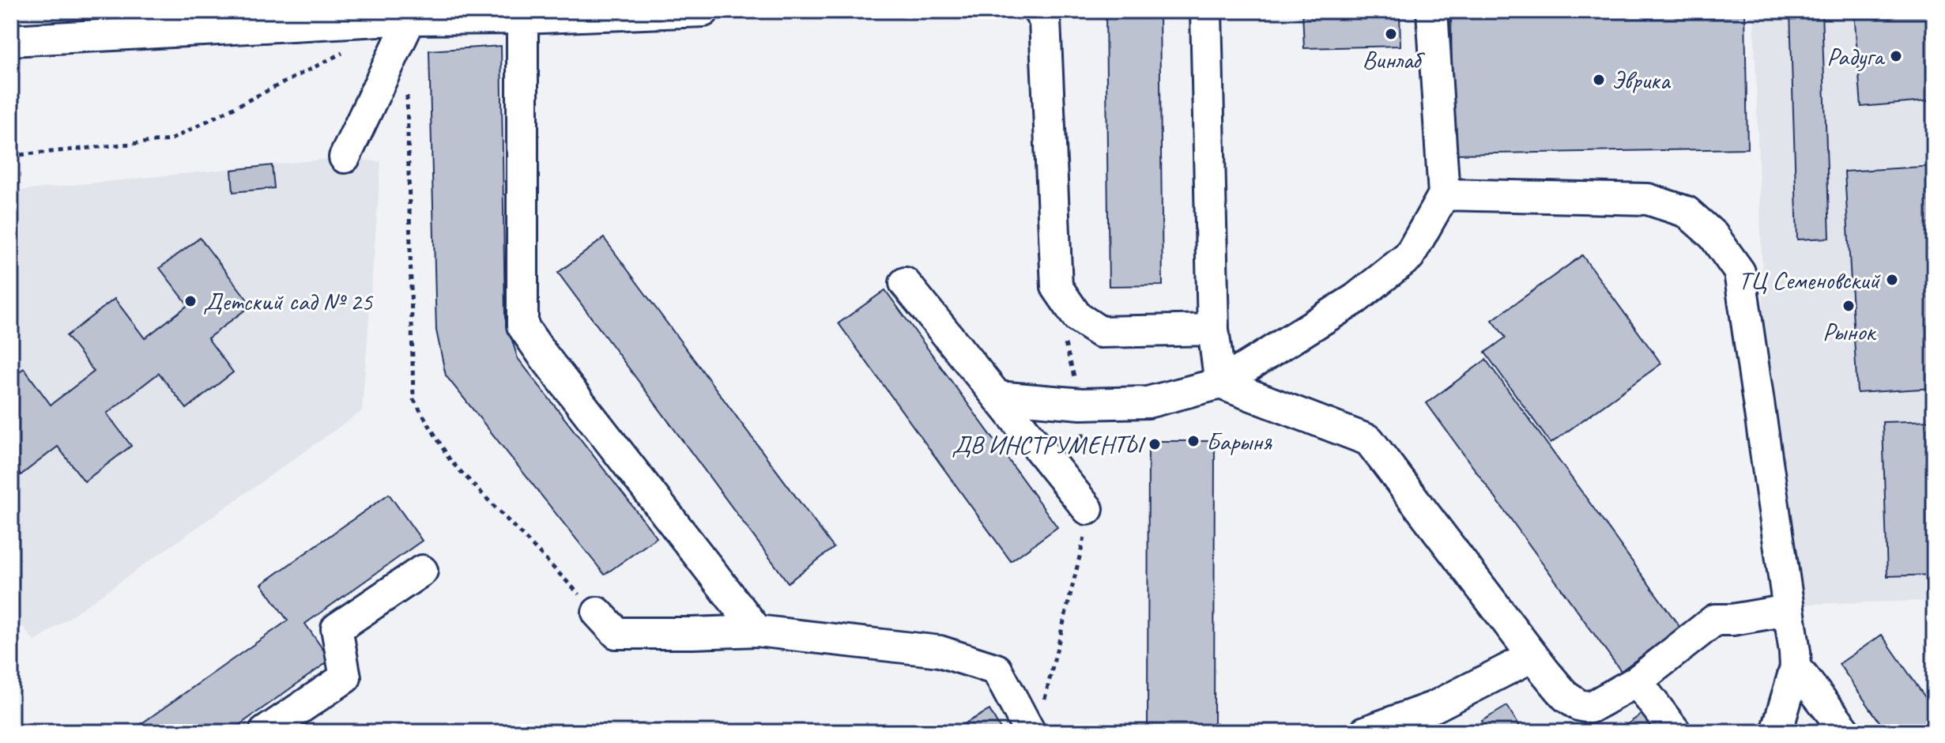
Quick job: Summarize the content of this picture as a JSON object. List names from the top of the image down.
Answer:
{
  "places": [
    "Винлаб",
    "Радуга",
    "Эврика",
    "ТЦ Семеновский",
    "Детский сад № 25",
    "Рынок",
    "Барыня",
    "ДВ ИНСТРУМЕНТЫ"
  ]
}
